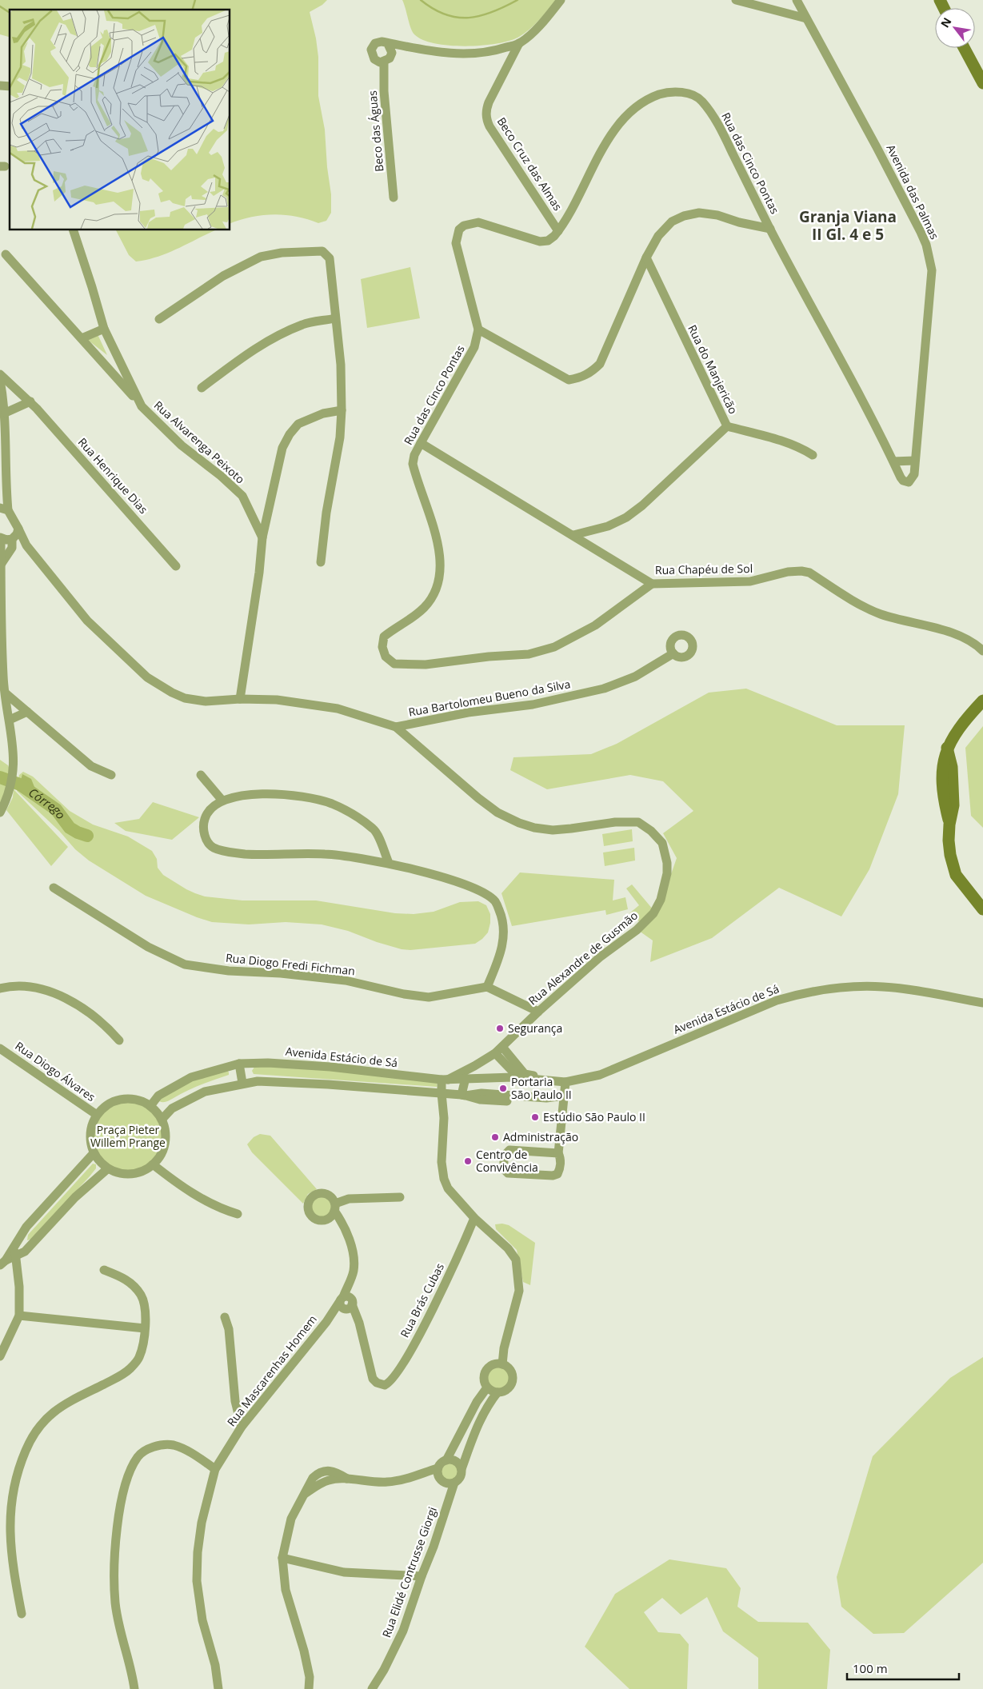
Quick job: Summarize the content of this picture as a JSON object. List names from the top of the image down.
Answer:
{
  "streets": {
    "street": [
      "Beco das Águas",
      "Rua das Cinco Pontas",
      "Beco Cruz das Almas",
      "Avenida das Palmas",
      "Rua do Manjericão",
      "Rua Alvarenga Peixoto",
      "Rua Henrique Dias",
      "Rua Chapéu de Sol",
      "Rua Bartolomeu Bueno da Silva",
      "Rua Alexandre de Gusmão",
      "Rua Diogo Fredi Fichman",
      "Avenida Estácio de Sá",
      "Rua Diogo Álvares",
      "Rua Brás Cubas",
      "Rua Mascarenhas Homem",
      "Rua Elidé Contrusse Giorgi"
    ]
  },
  "crossings": [
    ["Rua das Cinco Pontas", "Beco Cruz das Almas"],
    ["Rua das Cinco Pontas", "Avenida das Palmas"],
    ["Rua das Cinco Pontas", "Rua Chapéu de Sol"],
    ["Rua do Manjericão", "Rua Chapéu de Sol"],
    ["Rua Bartolomeu Bueno da Silva", "Rua Alexandre de Gusmão"],
    ["Rua Alexandre de Gusmão", "Avenida Estácio de Sá"],
    ["Avenida Estácio de Sá", "Rua Diogo Álvares"],
    ["Rua Brás Cubas", "Rua Mascarenhas Homem"]
  ],
  "districts": ["Granja Viana II Gl. 4 e 5"],
  "water": ["Córrego"],
  "parks": ["Praça Pieter Willem Prange"],
  "places": [
    "Segurança",
    "Portaria São Paulo II",
    "Estúdio São Paulo II",
    "Administração",
    "Centro de Convivência"
  ],
  "scale_bar": "100 m",
  "north": "top left"
}
